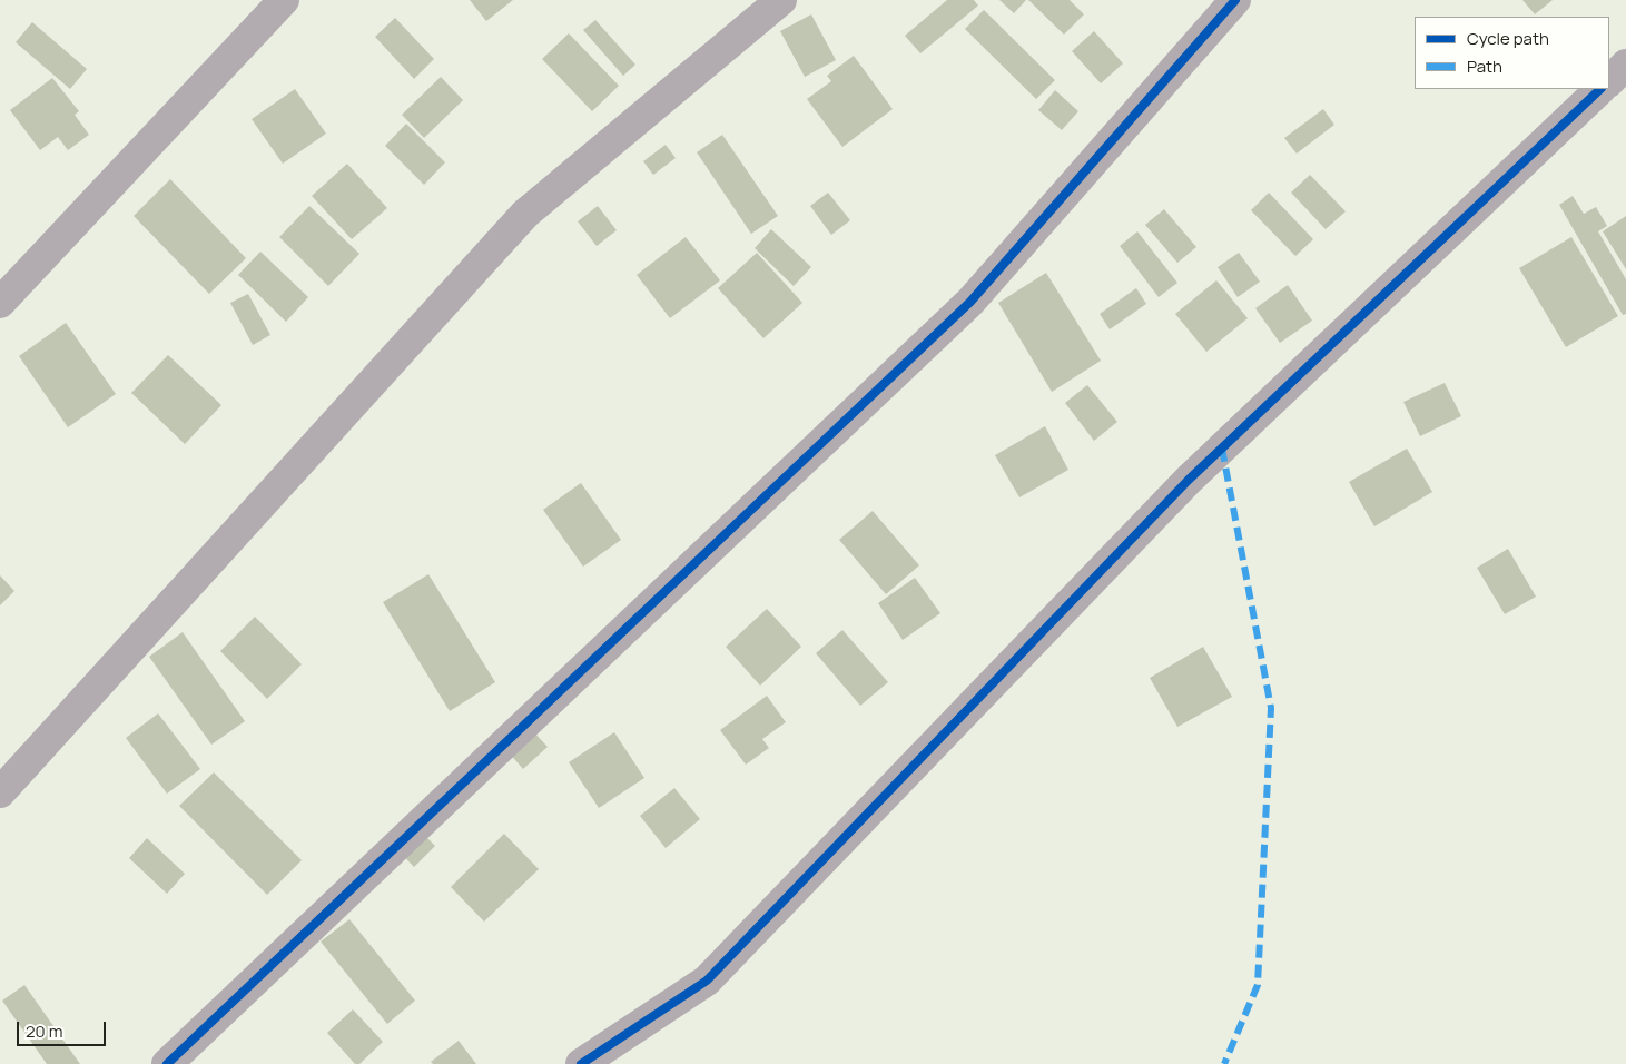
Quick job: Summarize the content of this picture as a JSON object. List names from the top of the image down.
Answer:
{
  "legend": ["Cycle path", "Path"],
  "scale_bar": "20 m"
}
